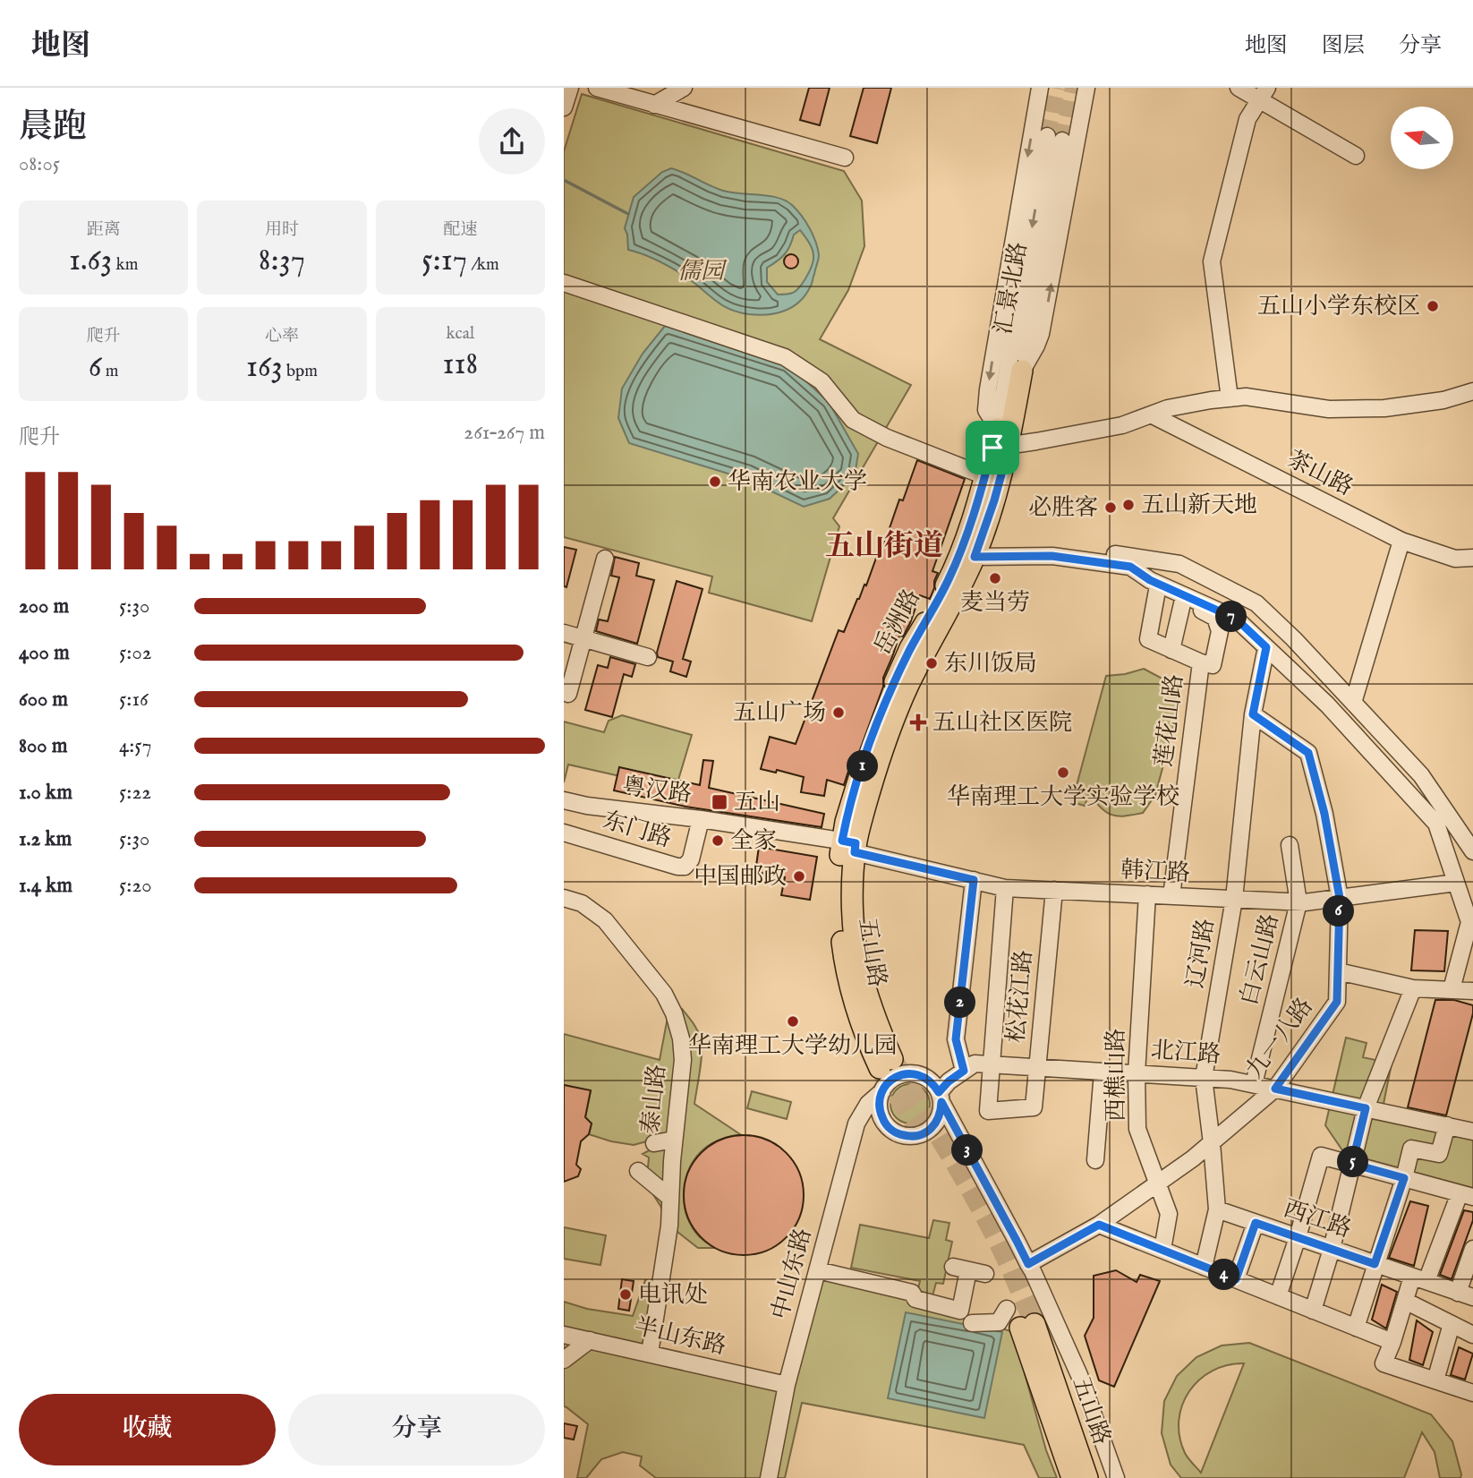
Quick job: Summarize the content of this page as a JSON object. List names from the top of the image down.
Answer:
{
  "streets": {
    "main road": ["汇景北路", "岳洲路", "五山路"],
    "street": [
      "茶山路",
      "莲花山路",
      "粤汉路",
      "东门路",
      "韩江路",
      "辽河路",
      "白云山路",
      "松花江路",
      "九一八路",
      "北江路",
      "西樵山路",
      "泰山路",
      "西江路",
      "中山东路",
      "半山东路"
    ]
  },
  "crossings": [
    ["汇景北路", "岳洲路"],
    ["岳洲路", "粤汉路"],
    ["岳洲路", "韩江路"],
    ["岳洲路", "五山路"],
    ["莲花山路", "韩江路"],
    ["粤汉路", "东门路"],
    ["粤汉路", "韩江路"],
    ["粤汉路", "五山路"],
    ["韩江路", "五山路"],
    ["韩江路", "辽河路"],
    ["韩江路", "白云山路"],
    ["韩江路", "松花江路"],
    ["韩江路", "九一八路"],
    ["韩江路", "西樵山路"],
    ["辽河路", "九一八路"],
    ["辽河路", "北江路"],
    ["辽河路", "西江路"],
    ["白云山路", "北江路"],
    ["松花江路", "北江路"],
    ["九一八路", "北江路"],
    ["九一八路", "西樵山路"],
    ["北江路", "西樵山路"],
    ["北江路", "中山东路"],
    ["泰山路", "半山东路"],
    ["中山东路", "半山东路"]
  ],
  "districts": ["五山街道"],
  "parks": ["儒园"],
  "places": {
    "other": [
      "五山小学东校区",
      "华南农业大学",
      "五山新天地",
      "必胜客",
      "麦当劳",
      "东川饭局",
      "五山广场",
      "华南理工大学实验学校",
      "全家",
      "中国邮政",
      "华南理工大学幼儿园",
      "电讯处"
    ],
    "health": ["五山社区医院"],
    "transit": ["五山"]
  },
  "north": "left",
  "page": {
    "header": "地图",
    "nav": ["地图", "图层", "分享"],
    "heading": ["晨跑", "08:05"],
    "stats": [
      ["距离", "1.63 km"],
      ["用时", "8:37"],
      ["配速", "5:17 /km"],
      ["爬升", "6 m"],
      ["心率", "163 bpm"],
      ["kcal", "118"]
    ],
    "chart": ["爬升", "261–267 m"],
    "list": [
      {
        "name": "200 m",
        "note": "5:30"
      },
      {
        "name": "400 m",
        "note": "5:02"
      },
      {
        "name": "600 m",
        "note": "5:16"
      },
      {
        "name": "800 m",
        "note": "4:57"
      },
      {
        "name": "1.0 km",
        "note": "5:22"
      },
      {
        "name": "1.2 km",
        "note": "5:30"
      },
      {
        "name": "1.4 km",
        "note": "5:20"
      }
    ],
    "pins": [
      "7",
      "1",
      "6",
      "2",
      "3",
      "5",
      "4"
    ],
    "buttons": ["收藏", "分享"]
  }
}
